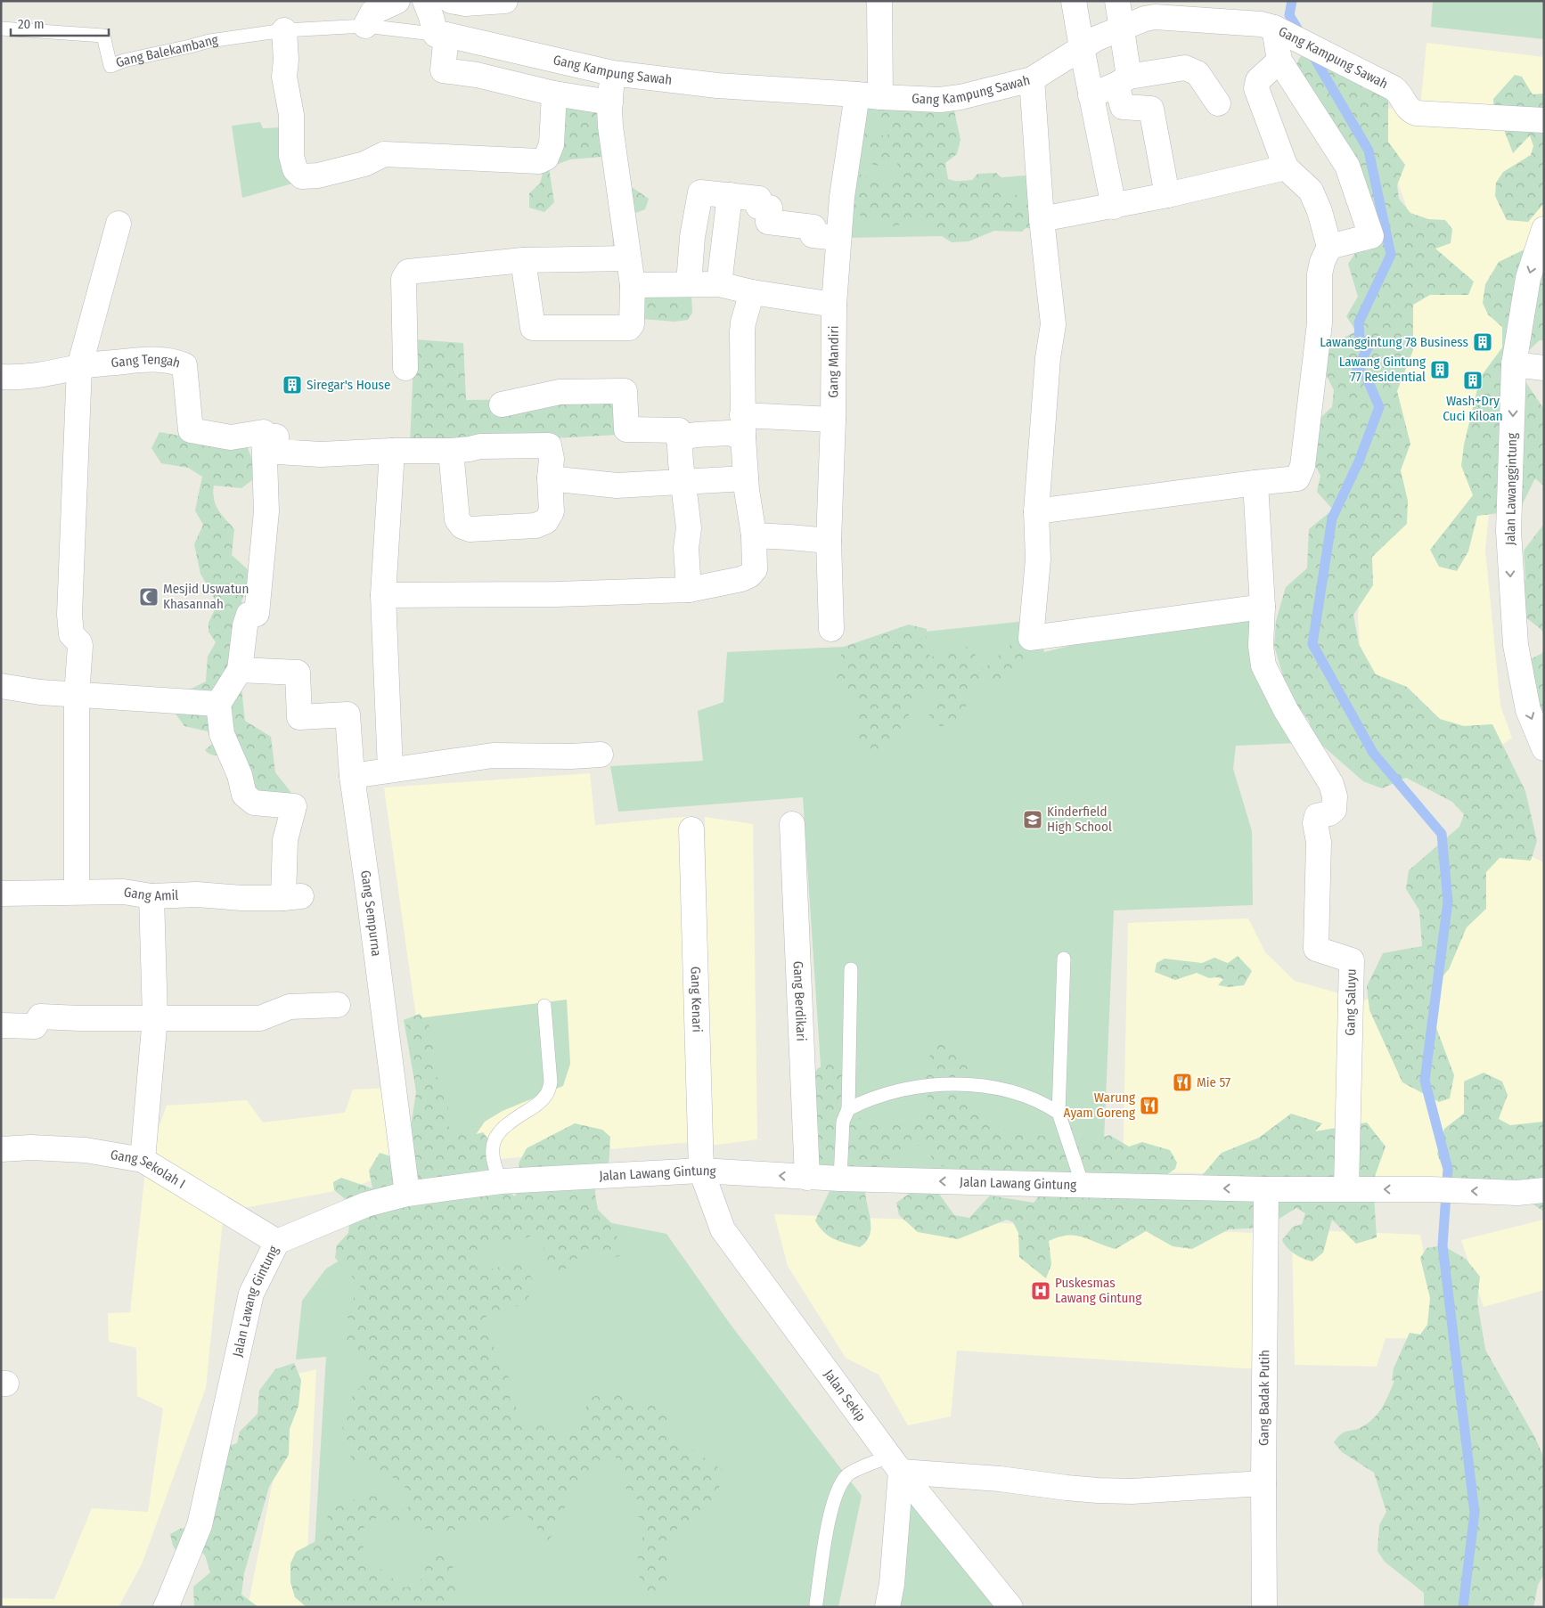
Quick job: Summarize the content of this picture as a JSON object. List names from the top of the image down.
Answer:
{
  "streets": {
    "street": [
      "Gang Kampung Sawah",
      "Gang Mandiri",
      "Gang Tengah",
      "Jalan Lawanggintung",
      "Gang Amil",
      "Gang Sempurna",
      "Gang Kenari",
      "Gang Berdikari",
      "Gang Saluyu",
      "Gang Sekolah I",
      "Jalan Lawang Gintung",
      "Jalan Sekip",
      "Gang Badak Putih"
    ],
    "lane": ["Gang Balekambang"]
  },
  "crossings": [
    ["Gang Balekambang", "Gang Kampung Sawah"],
    ["Gang Kampung Sawah", "Gang Mandiri"],
    ["Gang Sempurna", "Jalan Lawang Gintung"],
    ["Gang Kenari", "Jalan Lawang Gintung"],
    ["Gang Kenari", "Jalan Sekip"],
    ["Gang Berdikari", "Jalan Lawang Gintung"],
    ["Gang Saluyu", "Jalan Lawang Gintung"],
    ["Gang Sekolah I", "Jalan Lawang Gintung"],
    ["Jalan Lawang Gintung", "Jalan Sekip"],
    ["Jalan Lawang Gintung", "Gang Badak Putih"]
  ],
  "one_way": ["Jalan Lawanggintung", "Jalan Lawang Gintung"],
  "places": {
    "building": [
      "Lawanggintung 78 Business",
      "Lawang Gintung 77 Residential",
      "Wash+Dry Cuci Kiloan",
      "Siregar's House"
    ],
    "mosque": ["Mesjid Uswatun Khasannah"],
    "school or university": ["Kinderfield High School"],
    "restaurant": ["Mie 57", "Warung Ayam Goreng"],
    "hospital": ["Puskesmas Lawang Gintung"]
  },
  "scale_bar": "20 m"
}
